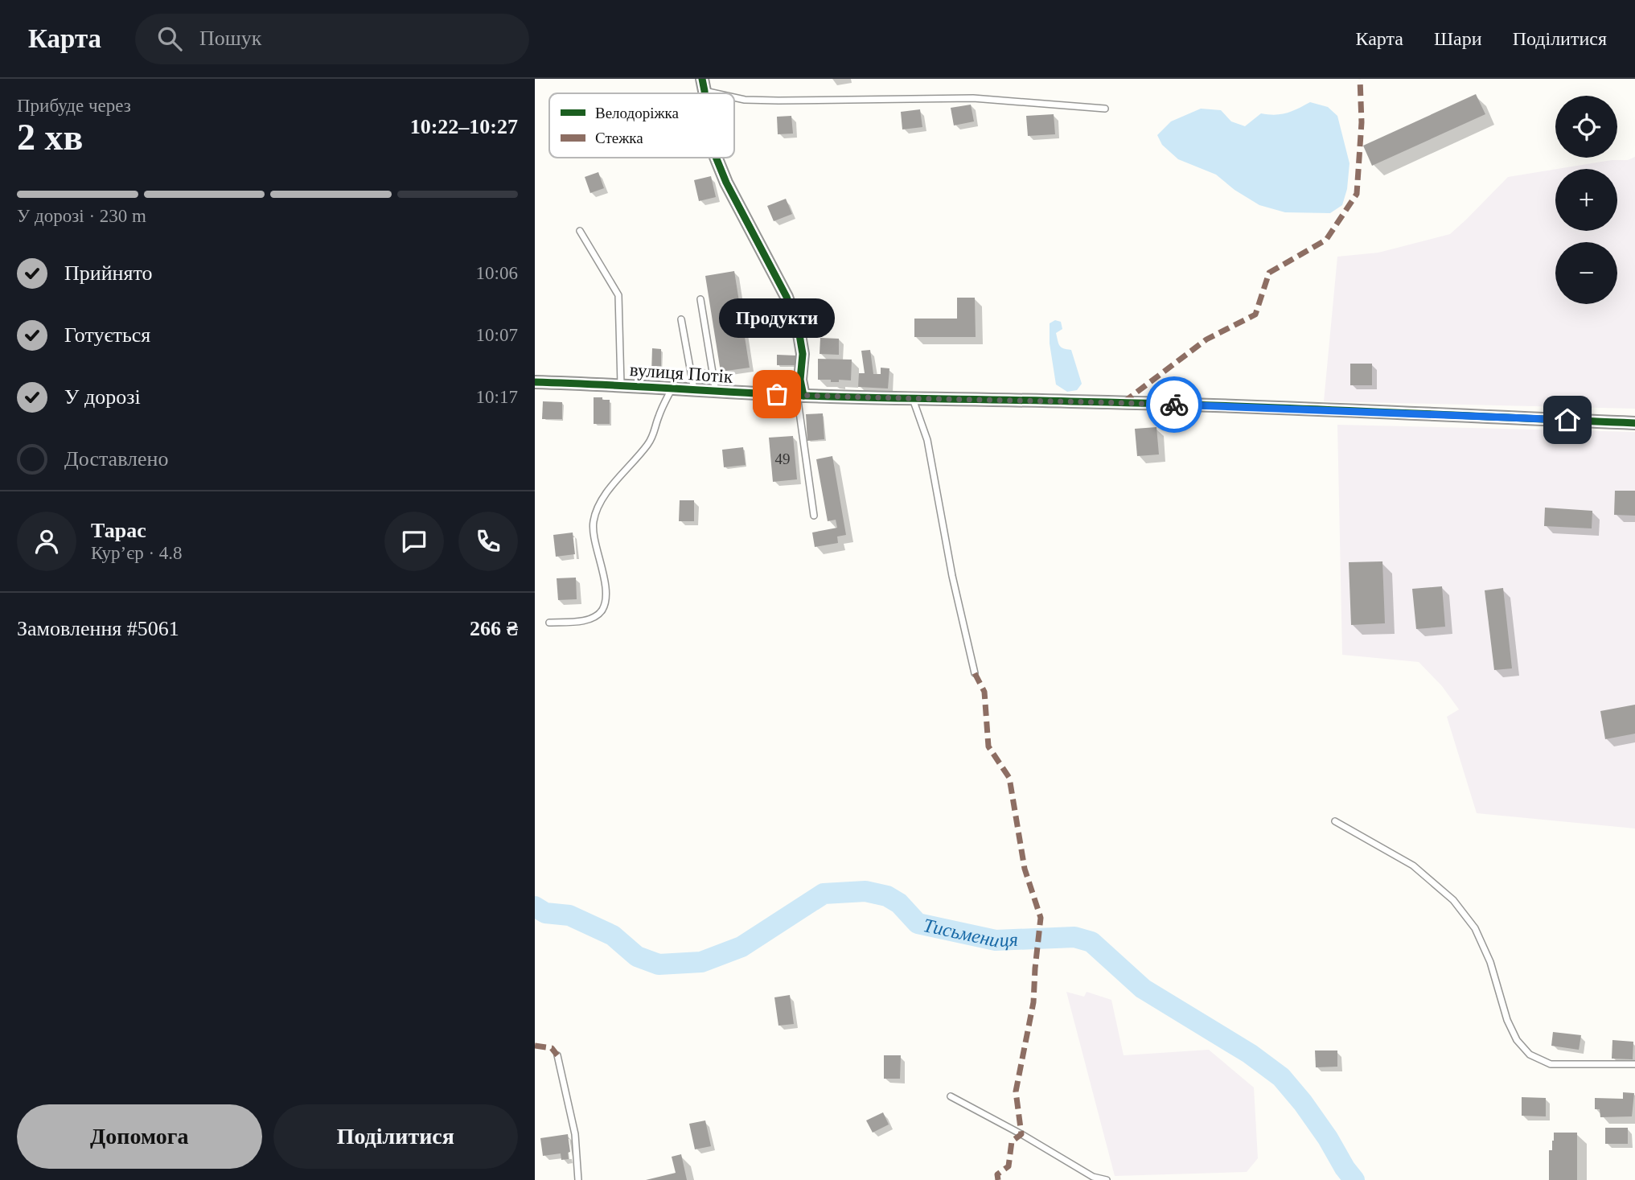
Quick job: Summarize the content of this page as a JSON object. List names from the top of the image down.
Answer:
{
  "streets": {
    "street": ["вулиця Потік"]
  },
  "water": ["Тисьмениця"],
  "places": ["Продукти"],
  "house_numbers": ["49"],
  "legend": ["Велодоріжка", "Стежка"],
  "page": {
    "header": "Карта",
    "search": "Пошук",
    "nav": ["Карта", "Шари", "Поділитися"],
    "heading": ["2 хв", "Прибуде через", "10:22–10:27"],
    "panel": [
      "Тарас",
      "Кур’єр · 4.8",
      "Замовлення #5061",
      "266 ₴"
    ],
    "map_buttons": ["+", "−"],
    "bar": "У дорозі · 230 m",
    "list": [
      ["Прийнято", "10:06"],
      ["Готується", "10:07"],
      ["У дорозі", "10:17"],
      "Доставлено"
    ],
    "bubble": "Продукти",
    "buttons": ["Допомога", "Поділитися"]
  }
}
